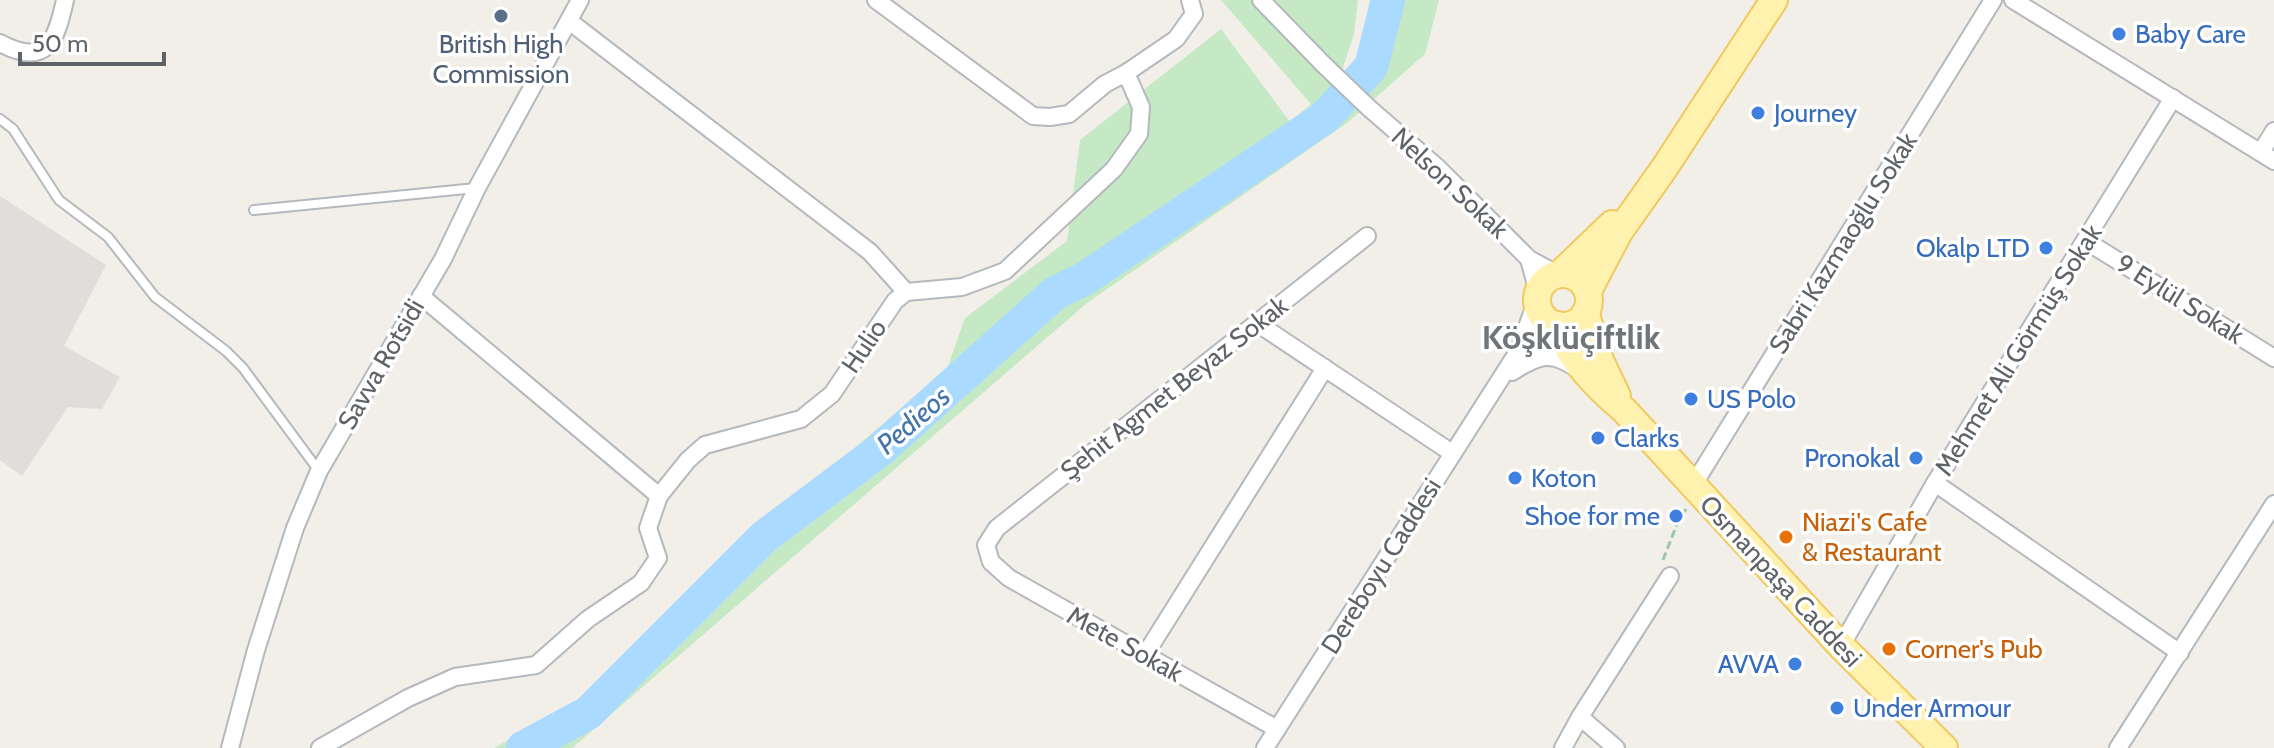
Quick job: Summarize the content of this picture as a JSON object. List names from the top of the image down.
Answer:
{
  "streets": {
    "main road": ["Osmanpaşa Caddesi"],
    "street": [
      "Nelson Sokak",
      "Sabri Kazmaoğlu Sokak",
      "9 Eylül Sokak",
      "Hulio",
      "Mehmet Ali Görmüş Sokak",
      "Savva Rotsidi",
      "Şehit Agmet Beyaz Sokak",
      "Dereboyu Caddesi",
      "Mete Sokak"
    ]
  },
  "crossings": [
    ["Nelson Sokak", "Dereboyu Caddesi"],
    ["Nelson Sokak", "Osmanpaşa Caddesi"],
    ["Sabri Kazmaoğlu Sokak", "Osmanpaşa Caddesi"],
    ["9 Eylül Sokak", "Mehmet Ali Görmüş Sokak"],
    ["Mehmet Ali Görmüş Sokak", "Osmanpaşa Caddesi"],
    ["Şehit Agmet Beyaz Sokak", "Mete Sokak"],
    ["Dereboyu Caddesi", "Osmanpaşa Caddesi"],
    ["Dereboyu Caddesi", "Mete Sokak"]
  ],
  "districts": ["Köşklüçiftlik"],
  "water": ["Pedieos"],
  "places": [
    "British High Commission",
    "Baby Care",
    "Journey",
    "Okalp LTD",
    "US Polo",
    "Clarks",
    "Pronokal",
    "Koton",
    "Shoe for me",
    "Niazi's Cafe & Restaurant",
    "Corner's Pub",
    "AVVA",
    "Under Armour"
  ],
  "scale_bar": "50 m"
}
